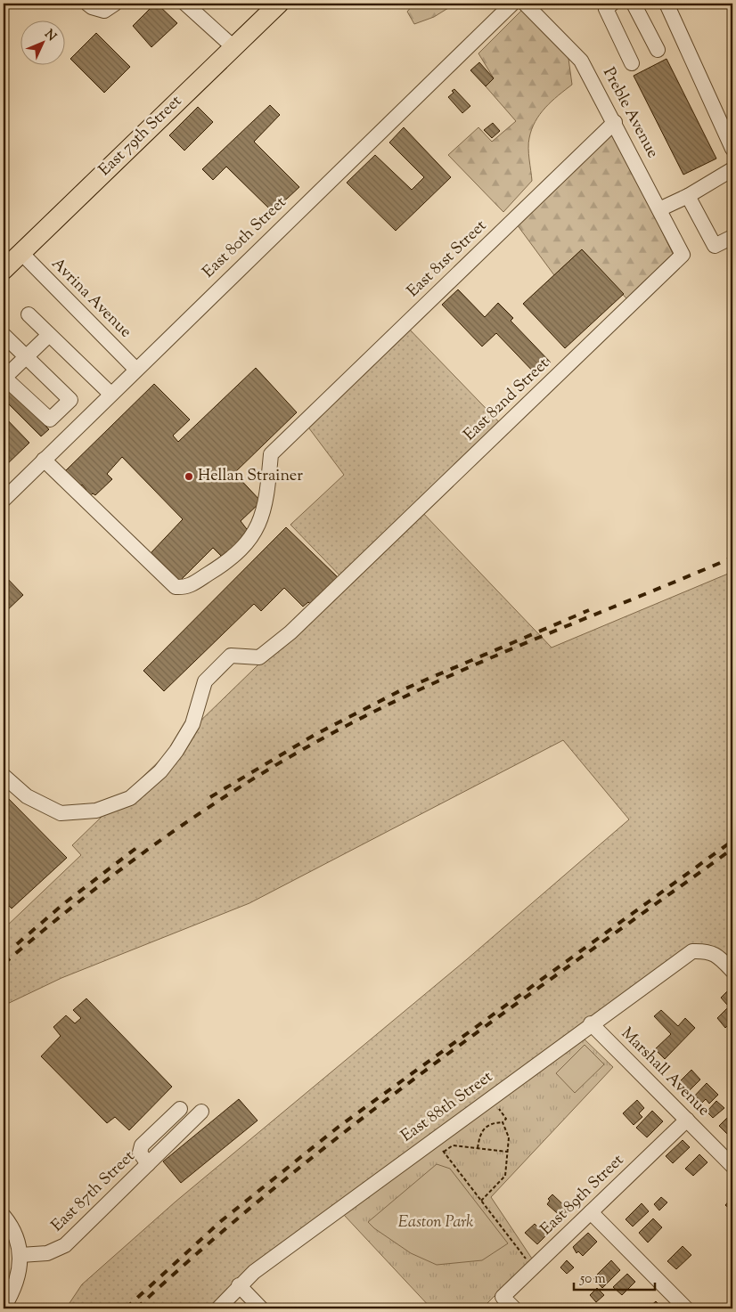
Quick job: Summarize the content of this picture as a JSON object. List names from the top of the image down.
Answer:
{
  "streets": {
    "main road": ["East 79th Street"],
    "street": [
      "Preble Avenue",
      "East 80th Street",
      "East 81st Street",
      "Avrina Avenue",
      "East 82nd Street",
      "Marshall Avenue",
      "East 88th Street",
      "East 87th Street",
      "East 89th Street"
    ]
  },
  "crossings": [
    ["Preble Avenue", "East 81st Street"],
    ["Preble Avenue", "East 82nd Street"],
    ["East 79th Street", "Avrina Avenue"],
    ["East 80th Street", "East 81st Street"],
    ["East 80th Street", "Avrina Avenue"],
    ["Marshall Avenue", "East 88th Street"],
    ["Marshall Avenue", "East 89th Street"]
  ],
  "parks": ["Easton Park"],
  "places": ["Hellan Strainer"],
  "scale_bar": "50 m",
  "north": "top right"
}
